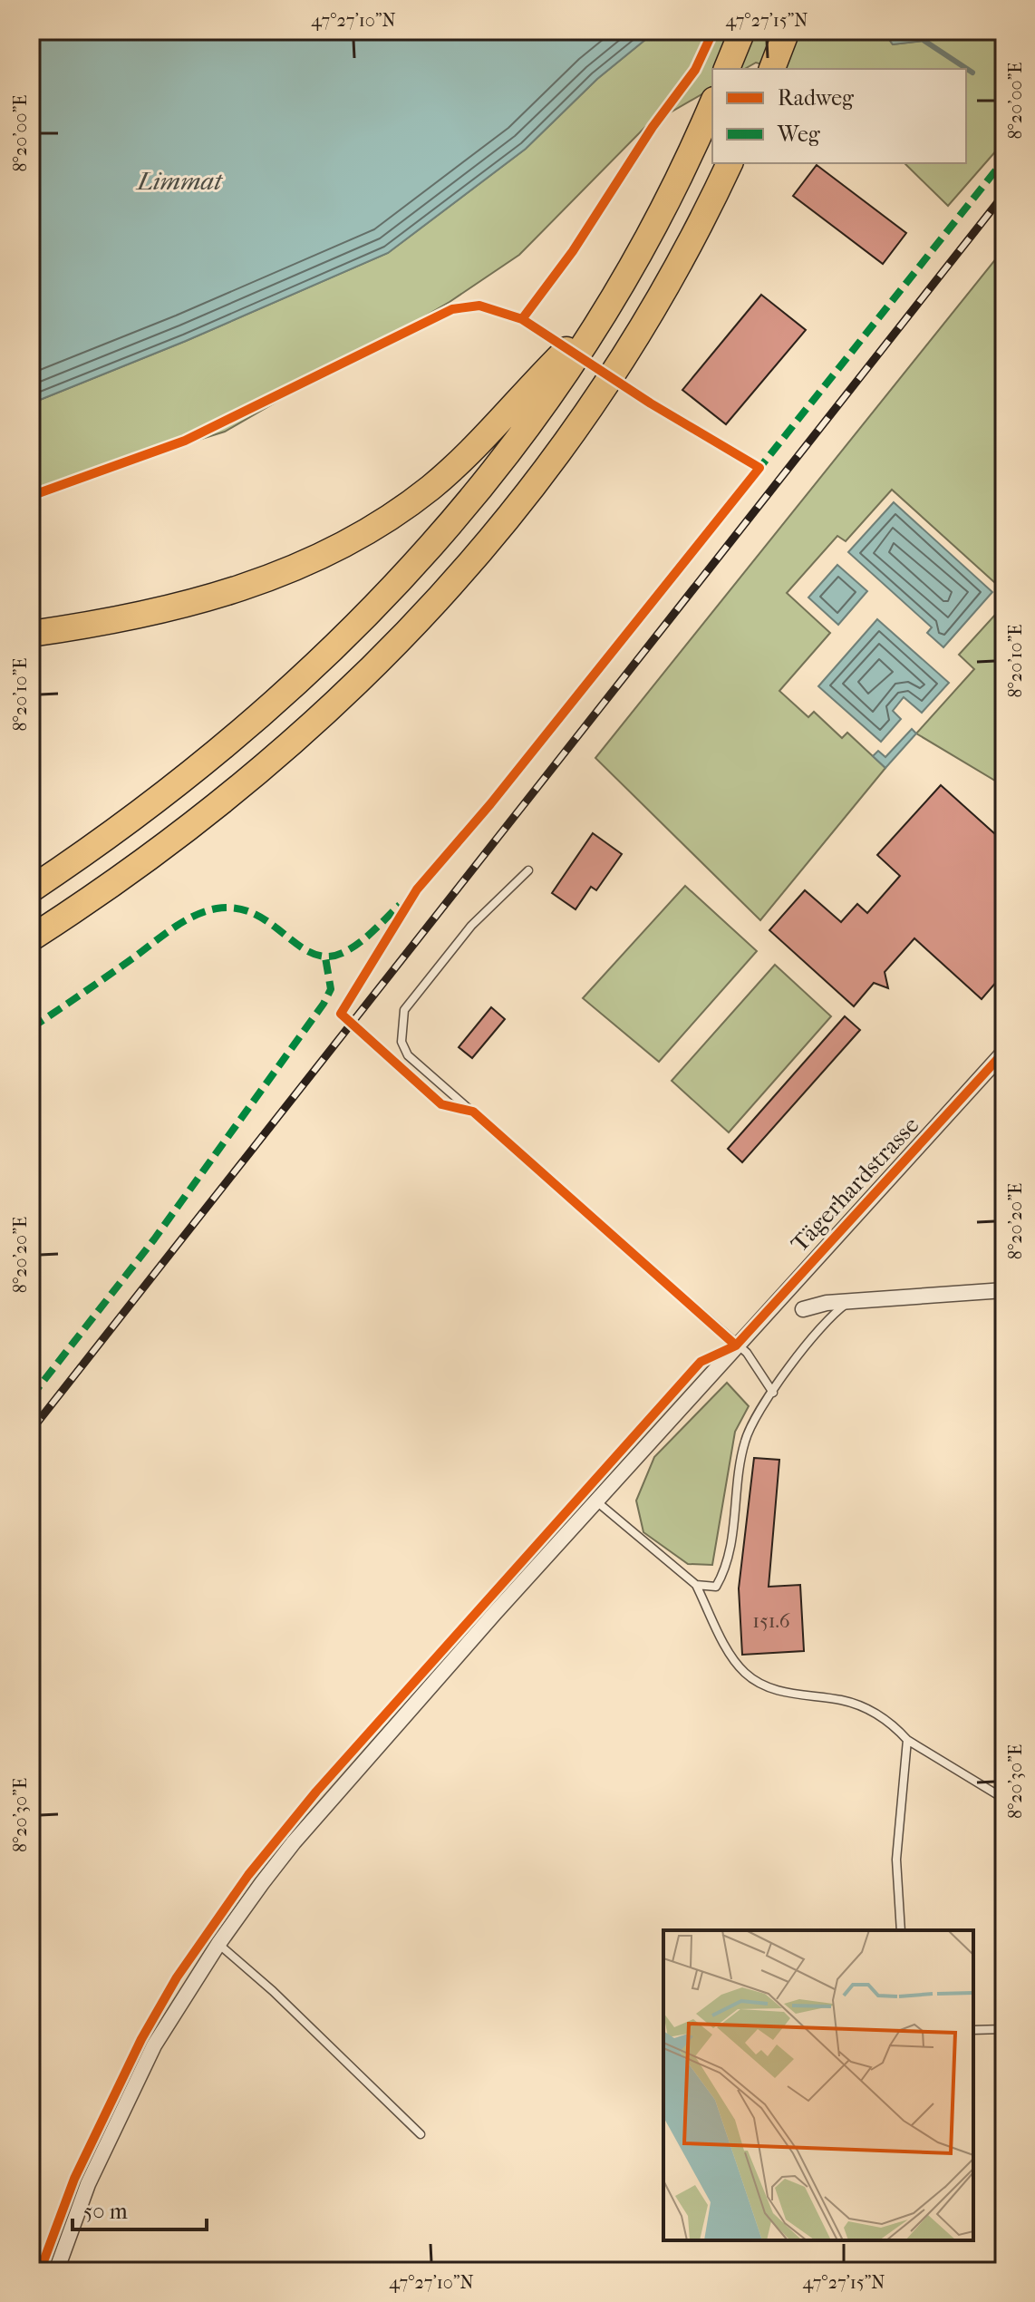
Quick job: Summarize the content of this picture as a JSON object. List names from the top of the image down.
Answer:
{
  "streets": {
    "street": ["Tägerhardstrasse"]
  },
  "water": ["Limmat"],
  "house_numbers": ["151.6"],
  "legend": ["Radweg", "Weg"],
  "scale_bar": "50 m",
  "coordinates": [
    "47°27'10\"N",
    "47°27'15\"N",
    "8°20'00\"E",
    "8°20'10\"E",
    "8°20'20\"E",
    "8°20'30\"E"
  ]
}
